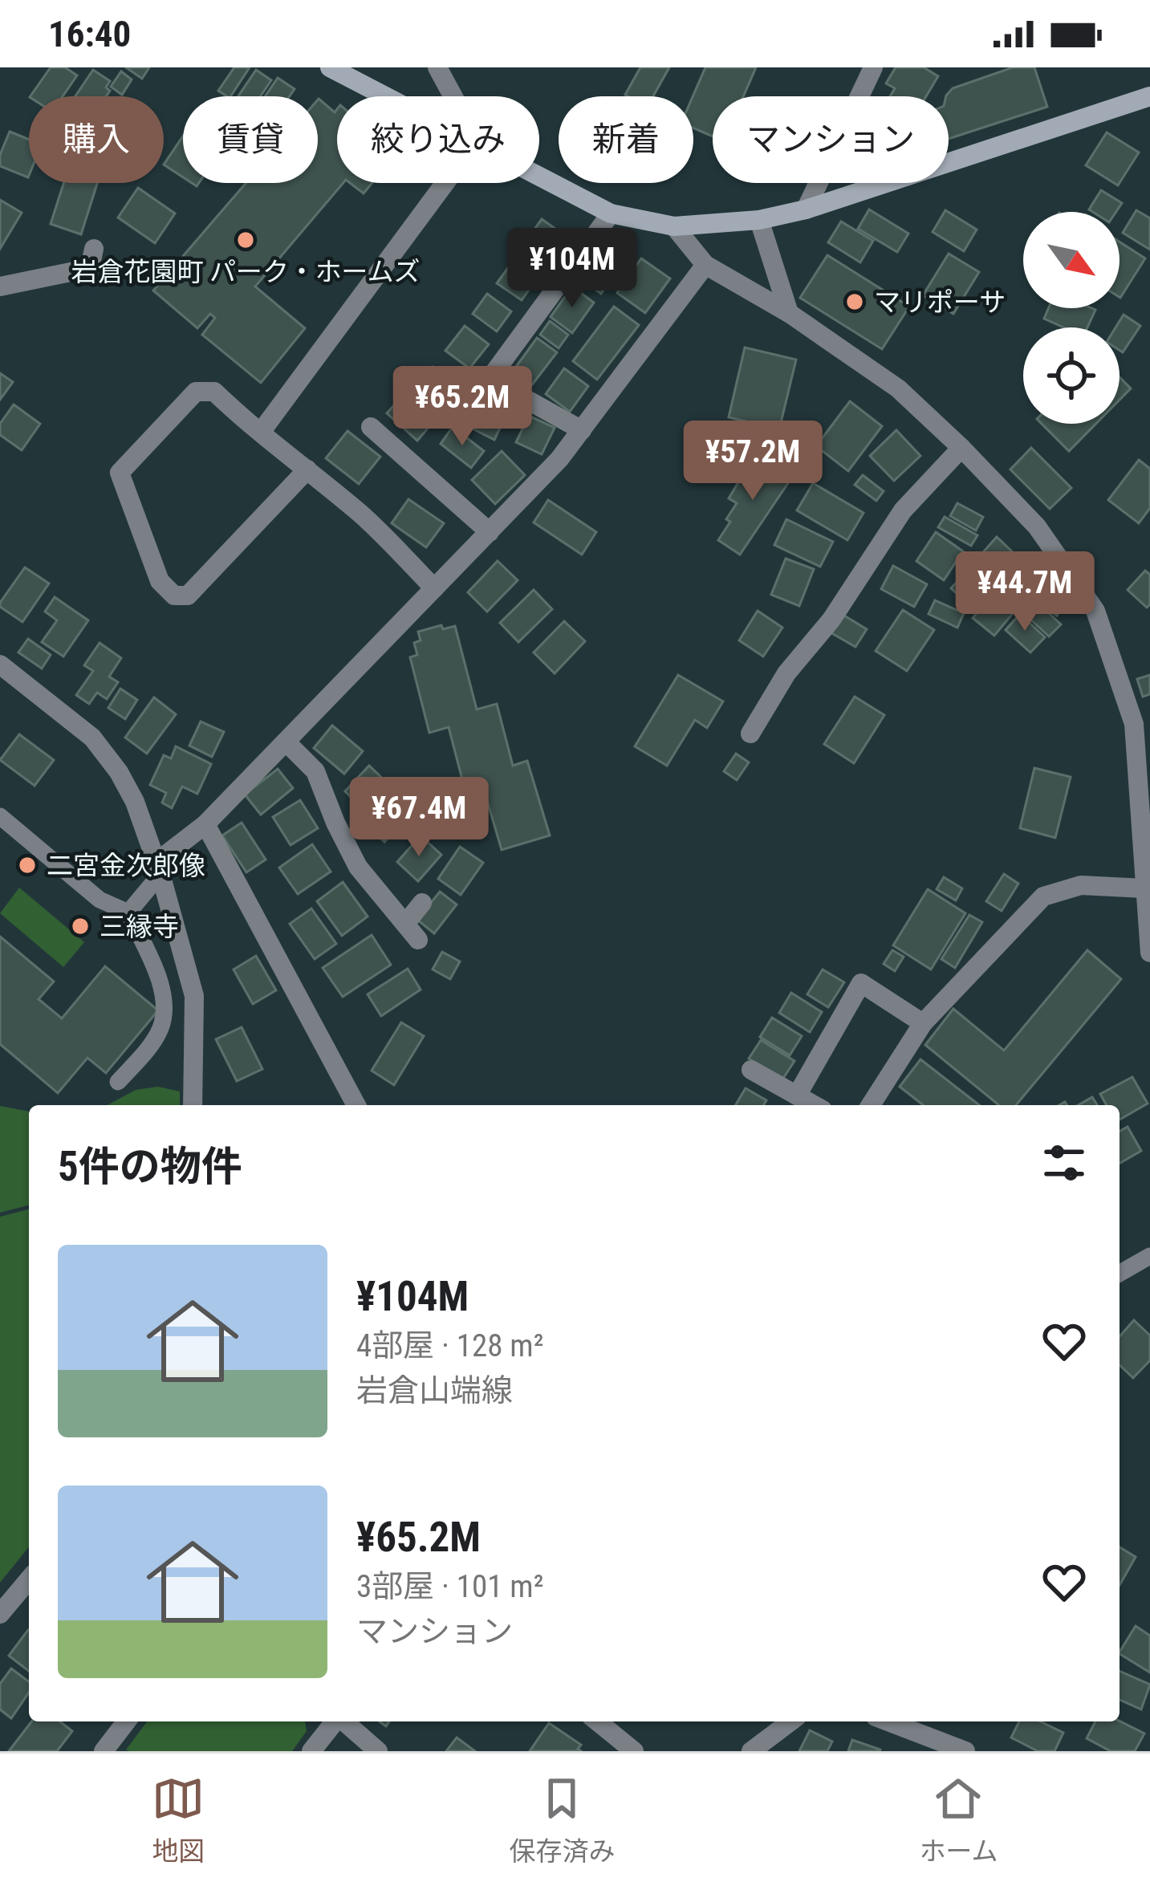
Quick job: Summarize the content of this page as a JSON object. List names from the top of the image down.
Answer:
{
  "places": [
    "岩倉花園町 パーク・ホームズ",
    "マリポーサ",
    "二宮金次郎像",
    "三縁寺"
  ],
  "north": "bottom right",
  "page": {
    "status": "16:40",
    "chip": [
      "購入",
      "賃貸",
      "絞り込み",
      "新着",
      "マンション"
    ],
    "price": [
      "¥104M",
      "¥65.2M",
      "¥57.2M",
      "¥44.7M",
      "¥67.4M"
    ],
    "heading": "5件の物件",
    "list": [
      {
        "name": "¥104M",
        "note": "4部屋 · 128 m² · 岩倉山端線"
      },
      {
        "name": "¥65.2M",
        "note": "3部屋 · 101 m² · マンション"
      }
    ],
    "tabs": ["地図", "保存済み", "ホーム"]
  }
}
